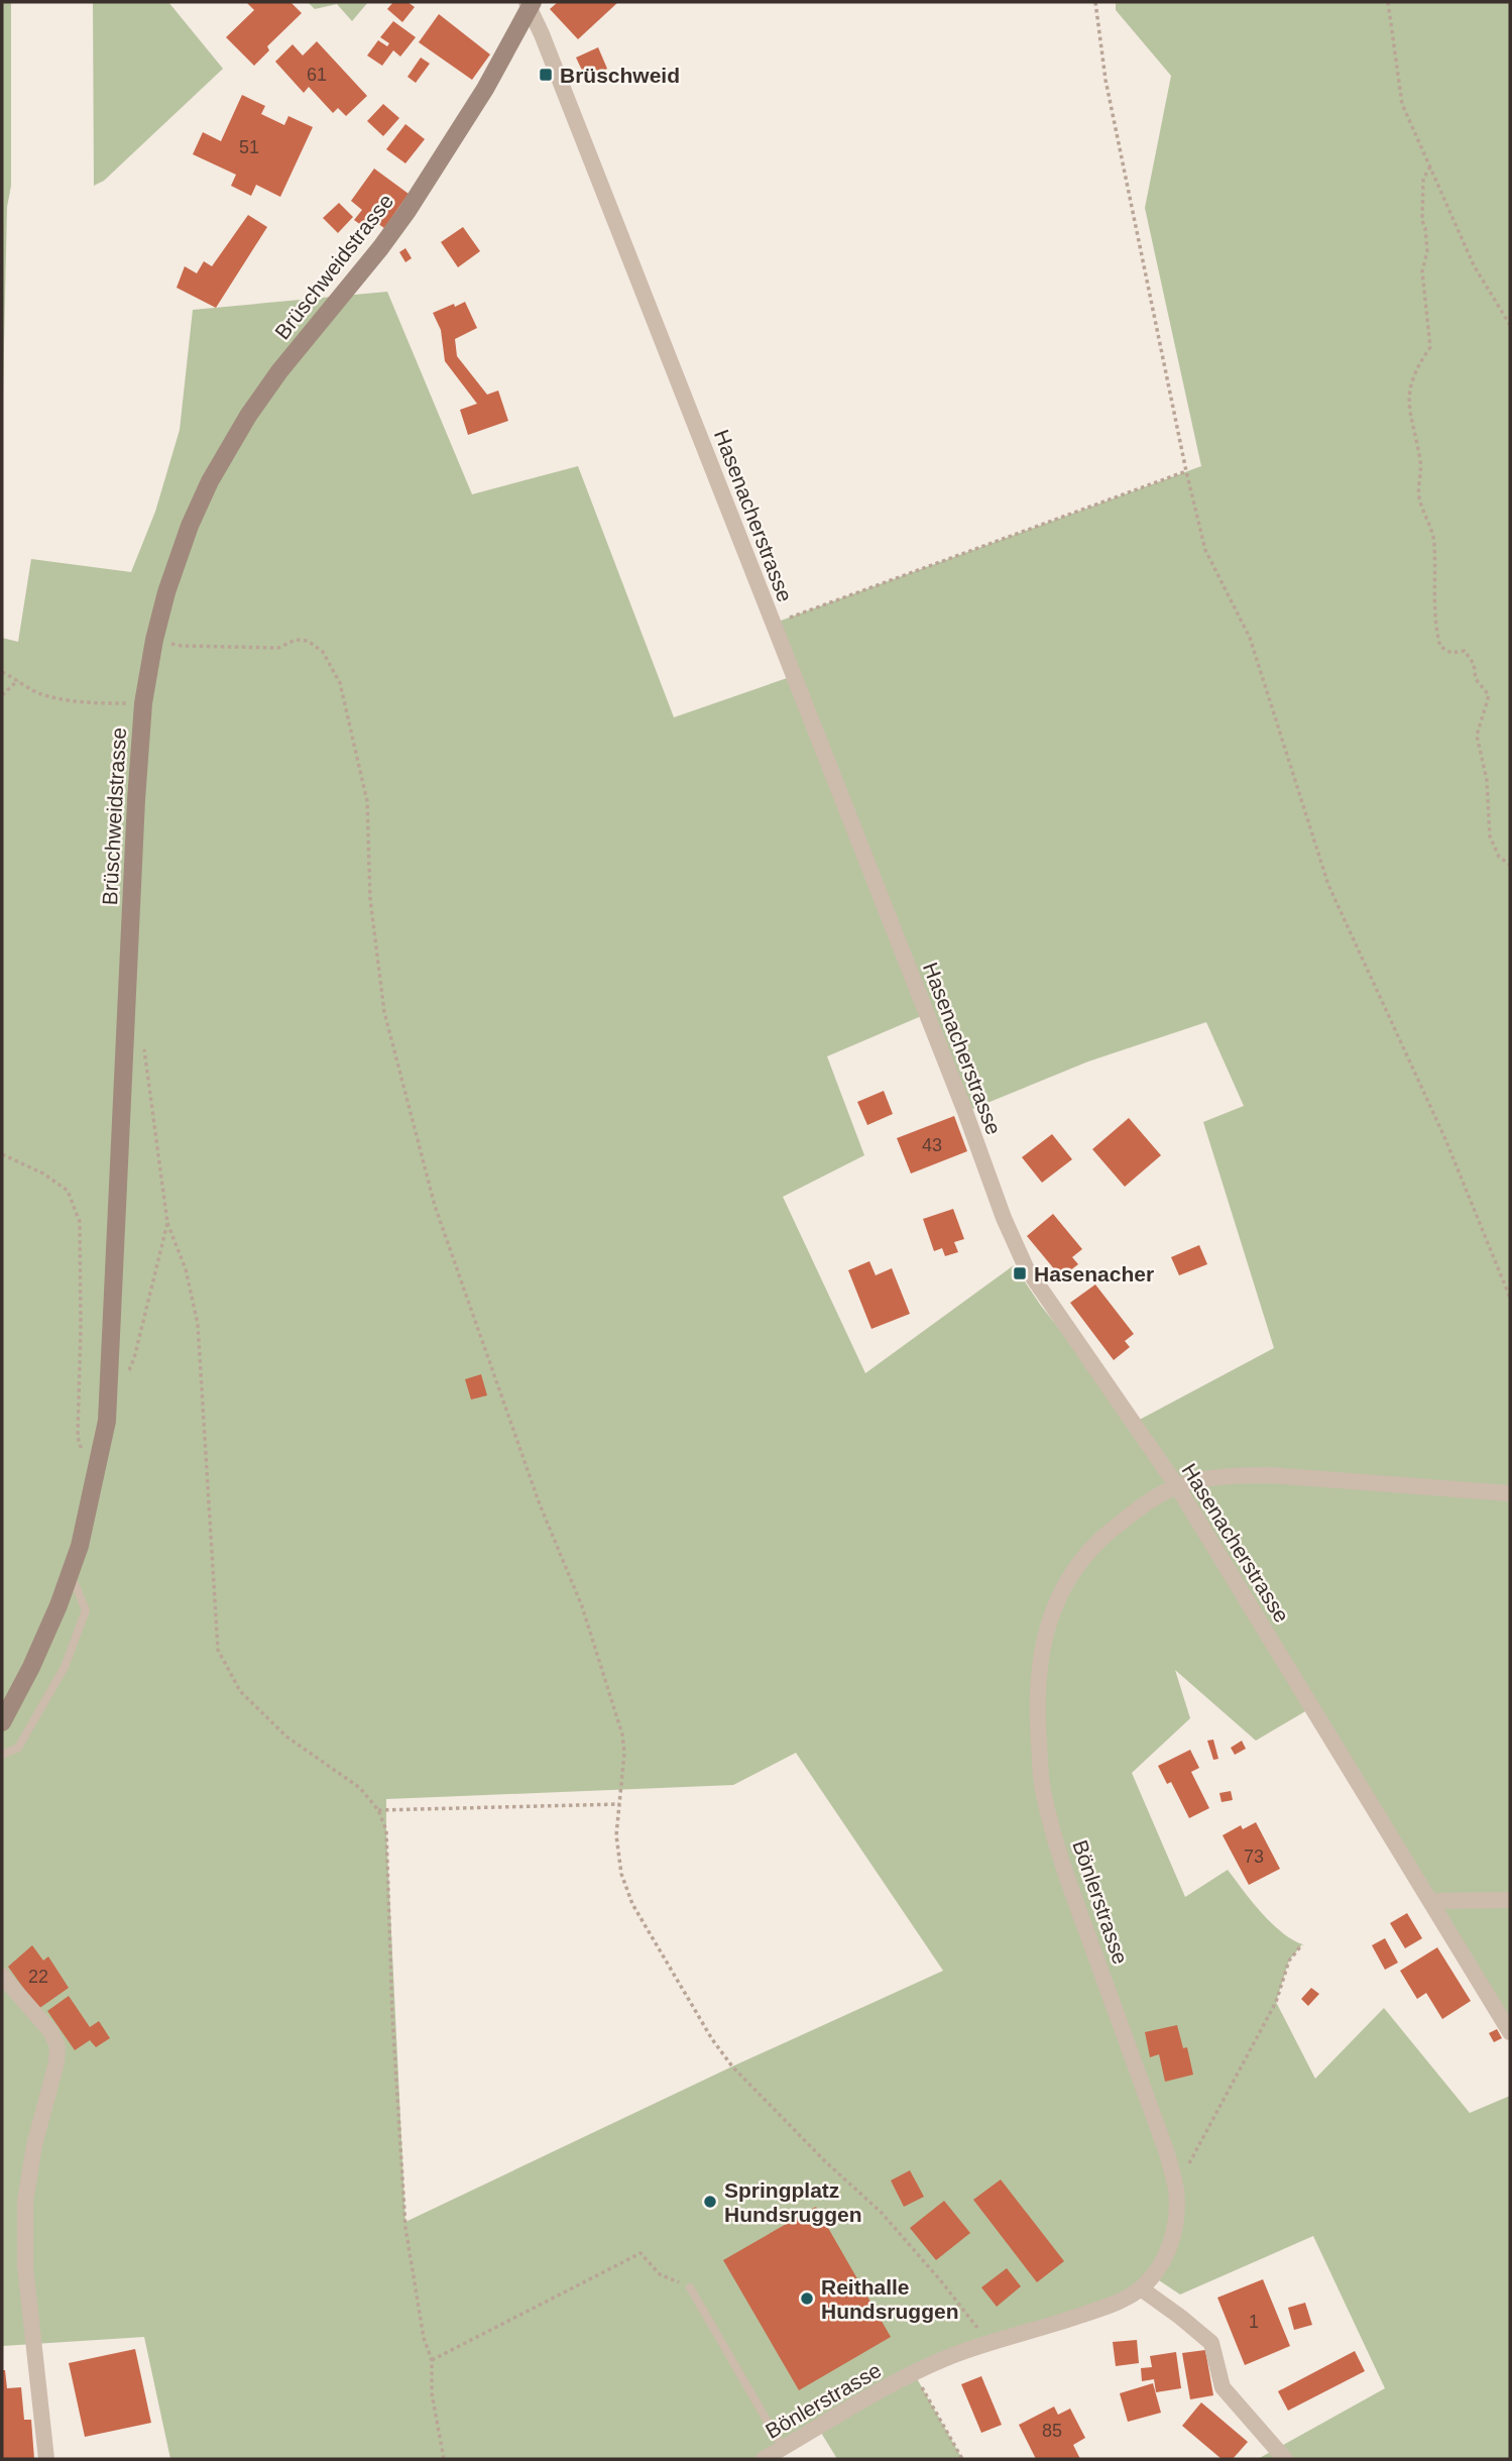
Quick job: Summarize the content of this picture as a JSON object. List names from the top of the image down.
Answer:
{
  "streets": {
    "street": ["Brüschweidstrasse", "Hasenacherstrasse", "Bönlerstrasse"]
  },
  "crossings": [
    ["Brüschweidstrasse", "Hasenacherstrasse"],
    ["Hasenacherstrasse", "Bönlerstrasse"]
  ],
  "places": {
    "transit": ["Brüschweid", "Hasenacher"],
    "other": ["Springplatz Hundsruggen", "Reithalle Hundsruggen"]
  },
  "house_numbers": [
    "61",
    "51",
    "43",
    "73",
    "22",
    "1",
    "85"
  ]
}
